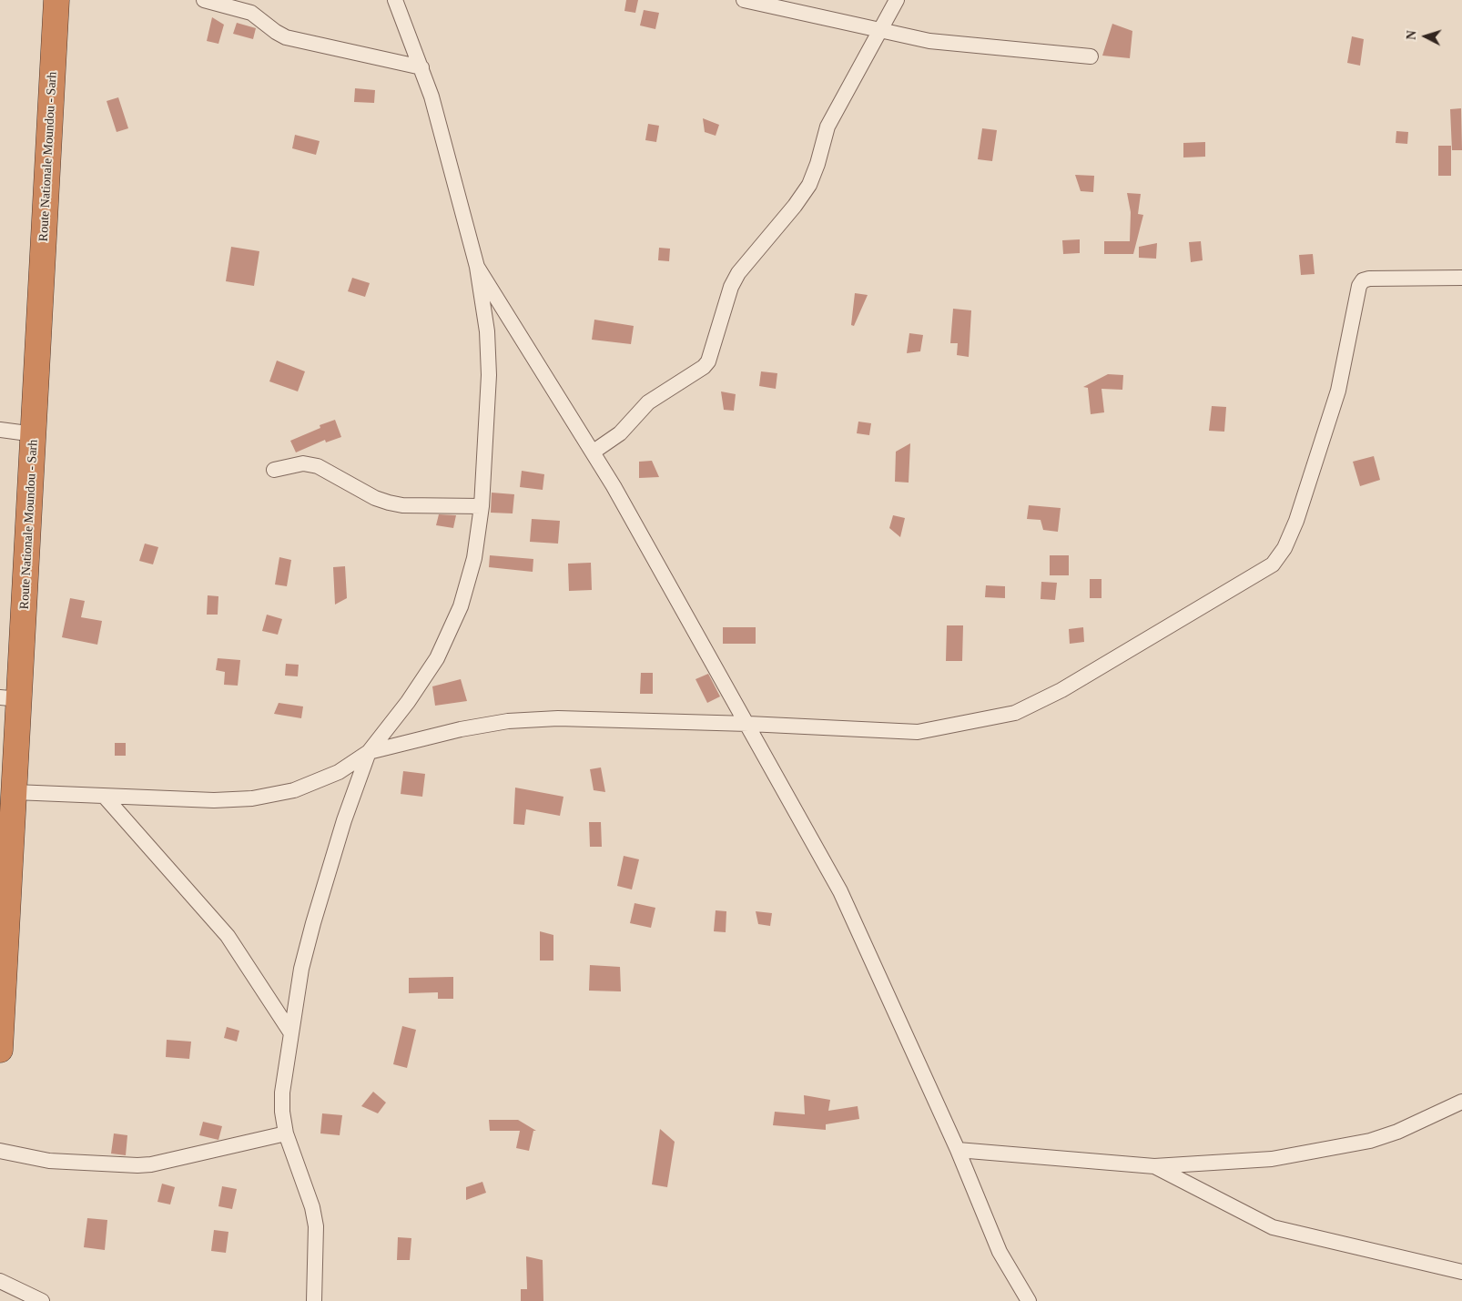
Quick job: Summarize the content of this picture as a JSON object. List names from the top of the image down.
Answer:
{
  "streets": {
    "highway": ["Route Nationale Moundou - Sarh"]
  },
  "north": "left"
}
